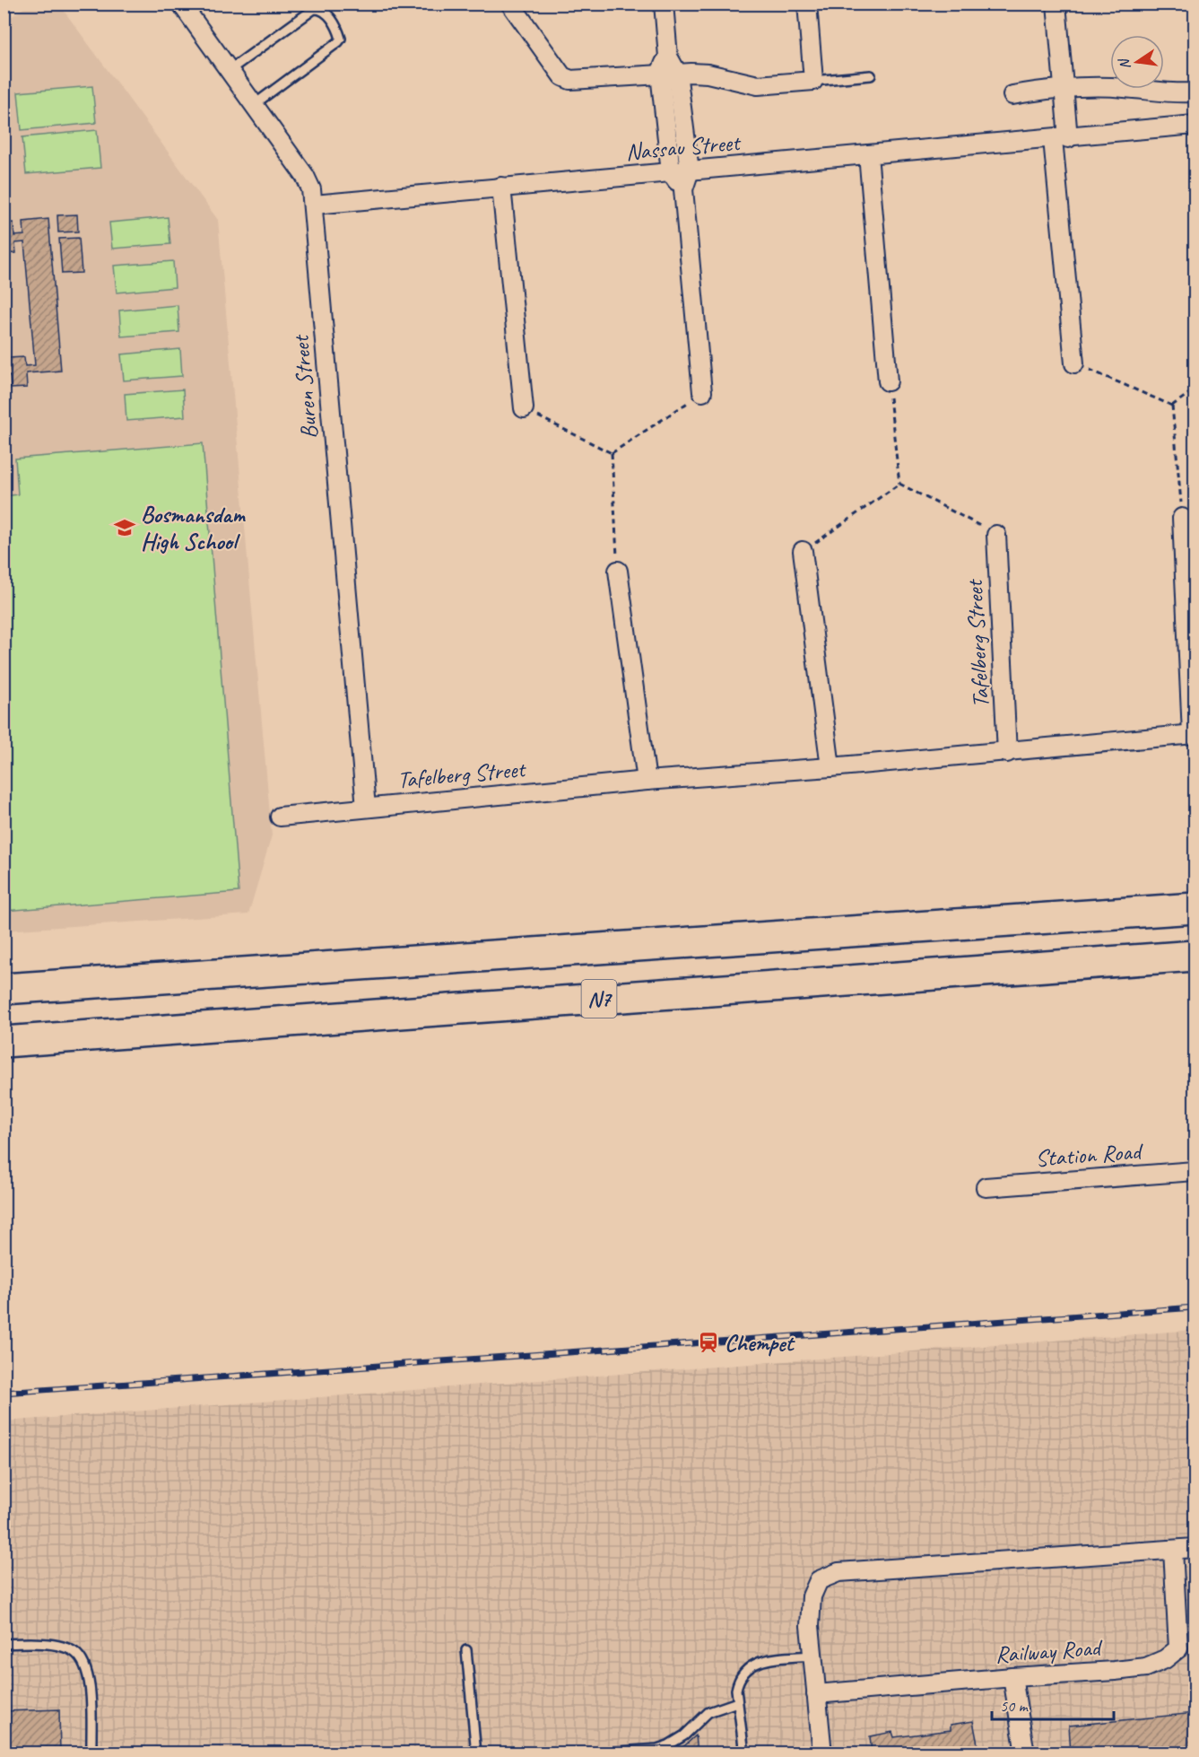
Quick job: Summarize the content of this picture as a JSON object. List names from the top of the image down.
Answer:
{
  "streets": {
    "highway": ["N7"],
    "street": [
      "Nassau Street",
      "Buren Street",
      "Tafelberg Street",
      "Station Road",
      "Railway Road"
    ]
  },
  "crossings": [
    ["Nassau Street", "Buren Street"],
    ["Buren Street", "Tafelberg Street"]
  ],
  "places": {
    "school or university": ["Bosmansdam High School"],
    "station": ["Chempet"]
  },
  "scale_bar": "50 m",
  "north": "left"
}
